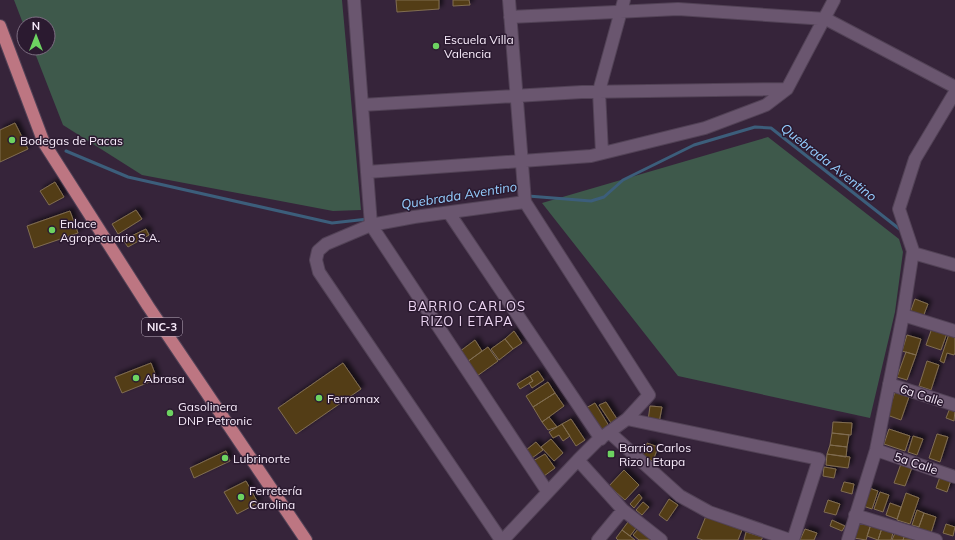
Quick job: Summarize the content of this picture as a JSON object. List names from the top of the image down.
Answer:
{
  "streets": {
    "main road": ["NIC-3"],
    "street": ["6a Calle", "5a Calle"]
  },
  "districts": ["BARRIO CARLOS RIZO I ETAPA"],
  "water": ["Quebrada Aventino"],
  "places": {
    "other": [
      "Escuela Villa Valencia",
      "Bodegas de Pacas",
      "Enlace Agropecuario S.A.",
      "Abrasa",
      "Ferromax",
      "Gasolinera DNP Petronic",
      "Lubrinorte",
      "Ferretería Carolina"
    ],
    "transit": ["Barrio Carlos Rizo I Etapa"]
  },
  "north": "top"
}
